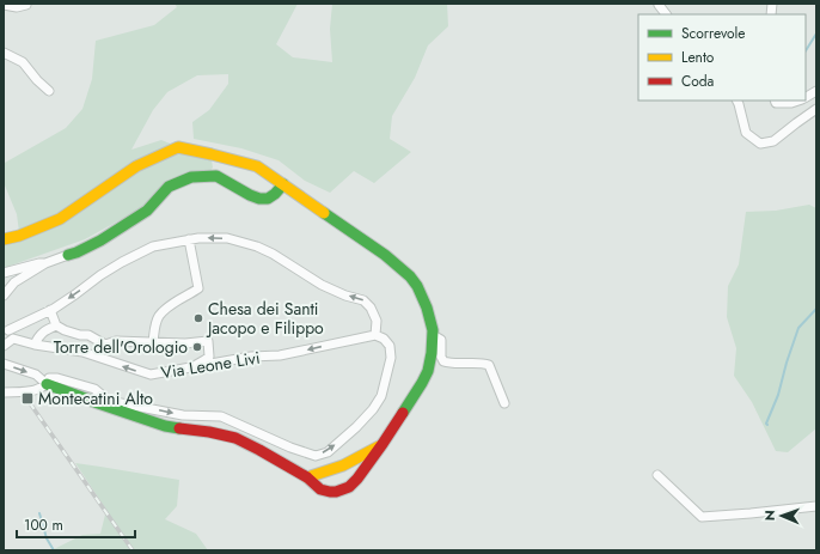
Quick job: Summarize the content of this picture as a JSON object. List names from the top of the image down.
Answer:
{
  "streets": {
    "street": ["Via Leone Livi"]
  },
  "places": {
    "other": ["Chesa dei Santi Jacopo e Filippo", "Torre dell'Orologio"],
    "transit": ["Montecatini Alto"]
  },
  "legend": ["Scorrevole", "Lento", "Coda"],
  "scale_bar": "100 m",
  "north": "left"
}
